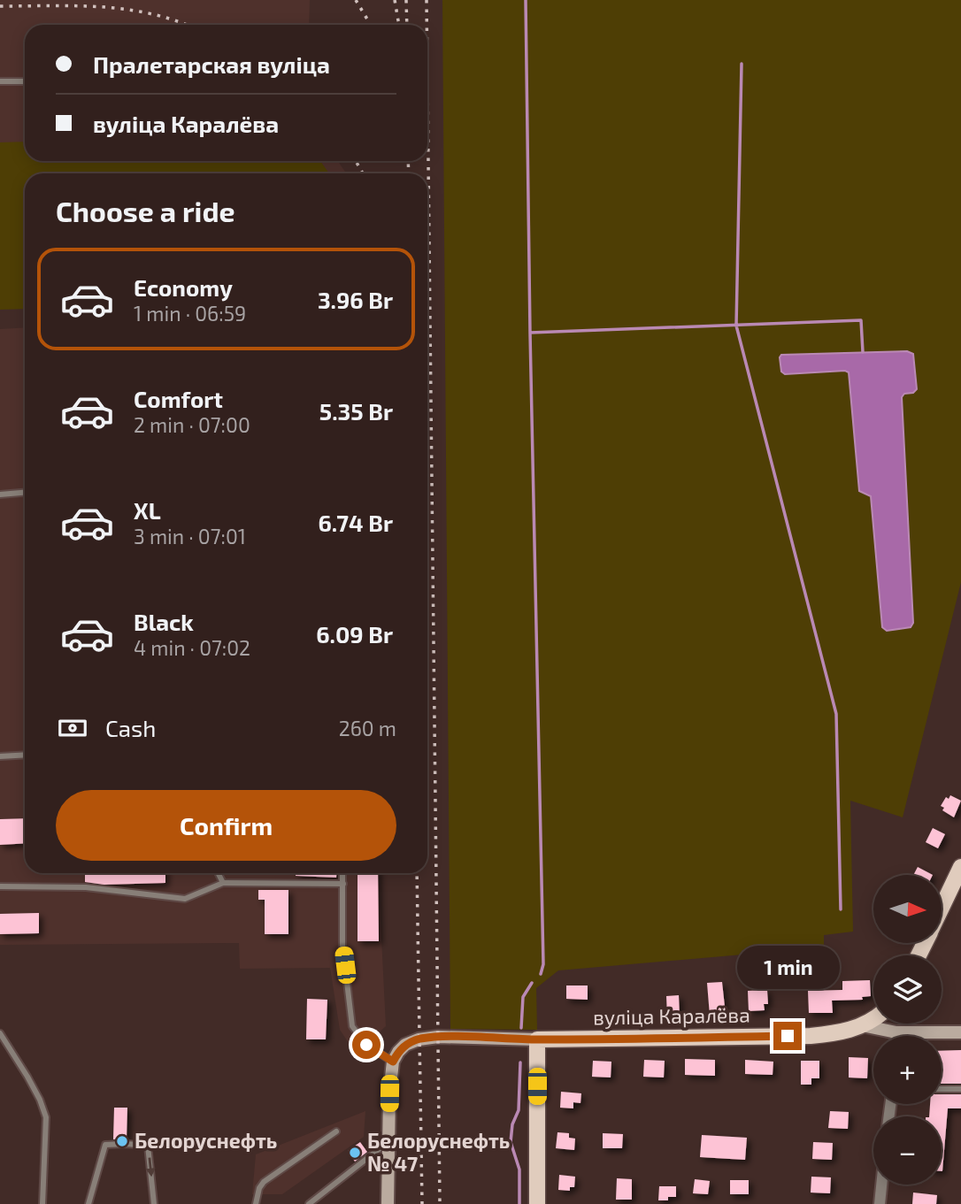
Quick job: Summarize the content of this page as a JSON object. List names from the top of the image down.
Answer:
{
  "streets": {
    "main road": ["вуліца Каралёва"]
  },
  "places": ["Белоруснефть", "Белоруснефть № 47"],
  "north": "right",
  "page": {
    "banner": ["Пралетарская вуліца", "вуліца Каралёва"],
    "heading": "Choose a ride",
    "list": [
      {
        "name": "Economy",
        "note": "1 min · 06:59",
        "value": "3.96 Br"
      },
      {
        "name": "Comfort",
        "note": "2 min · 07:00",
        "value": "5.35 Br"
      },
      {
        "name": "XL",
        "note": "3 min · 07:01",
        "value": "6.74 Br"
      },
      {
        "name": "Black",
        "note": "4 min · 07:02",
        "value": "6.09 Br"
      }
    ],
    "pay": ["Cash", "260 m"],
    "buttons": "Confirm",
    "map_buttons": ["+", "−"],
    "bubble": "1 min"
  }
}
